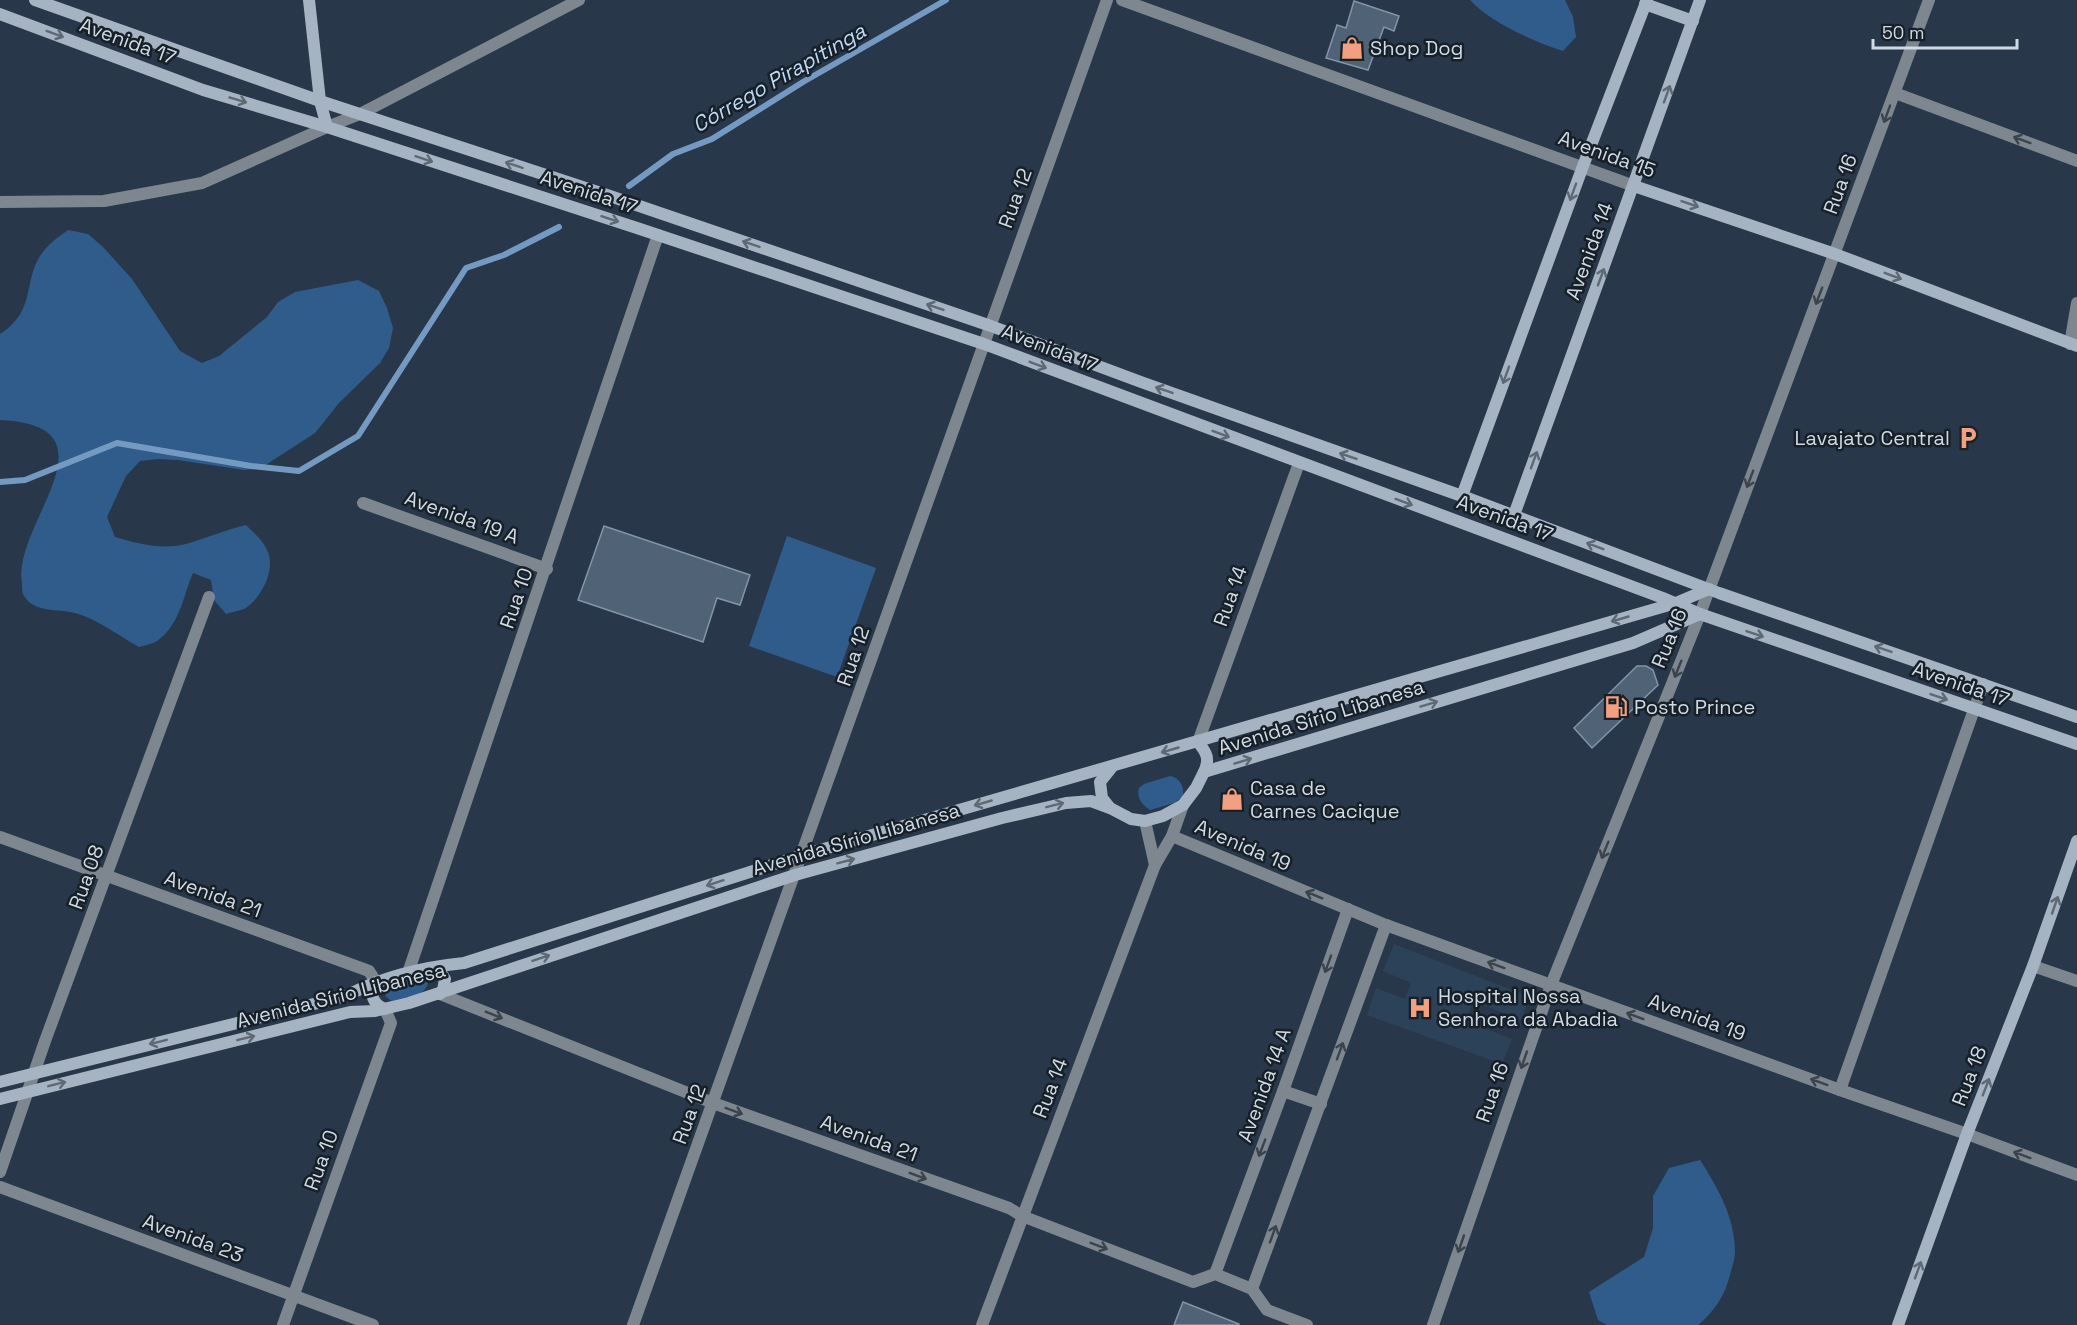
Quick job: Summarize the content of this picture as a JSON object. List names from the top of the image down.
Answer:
{
  "streets": {
    "main road": [
      "Avenida 17",
      "Avenida 15",
      "Avenida 14",
      "Avenida Sírio Libanesa",
      "Rua 18"
    ],
    "street": [
      "Rua 16",
      "Rua 12",
      "Avenida 19 A",
      "Rua 14",
      "Rua 10",
      "Avenida 19",
      "Rua 08",
      "Avenida 21",
      "Avenida 14 A",
      "Avenida 23"
    ]
  },
  "crossings": [
    ["Avenida 17", "Rua 16"],
    ["Avenida 17", "Rua 12"],
    ["Avenida 17", "Avenida 14"],
    ["Avenida 17", "Rua 14"],
    ["Avenida 17", "Rua 10"],
    ["Avenida 17", "Avenida Sírio Libanesa"],
    ["Avenida 15", "Rua 16"],
    ["Avenida 15", "Avenida 14"],
    ["Rua 16", "Avenida Sírio Libanesa"],
    ["Rua 16", "Avenida 19"],
    ["Rua 12", "Avenida Sírio Libanesa"],
    ["Rua 12", "Avenida 21"],
    ["Avenida 19 A", "Rua 10"],
    ["Rua 14", "Avenida Sírio Libanesa"],
    ["Rua 14", "Avenida 19"],
    ["Rua 14", "Avenida 21"],
    ["Rua 10", "Avenida Sírio Libanesa"],
    ["Rua 10", "Avenida 23"],
    ["Avenida Sírio Libanesa", "Rua 08"],
    ["Avenida Sírio Libanesa", "Avenida 21"],
    ["Avenida 19", "Rua 18"],
    ["Avenida 19", "Avenida 14 A"],
    ["Rua 08", "Avenida 21"],
    ["Avenida 21", "Avenida 14 A"]
  ],
  "one_way": [
    "Avenida 15",
    "Rua 16",
    "Avenida 19",
    "Avenida 21",
    "Rua 18"
  ],
  "water": ["Córrego Pirapitinga"],
  "places": {
    "shop": ["Shop Dog", "Casa de Carnes Cacique"],
    "parking": ["Lavajato Central"],
    "fuel station": ["Posto Prince"],
    "hospital": ["Hospital Nossa Senhora da Abadia"]
  },
  "scale_bar": "50 m"
}
